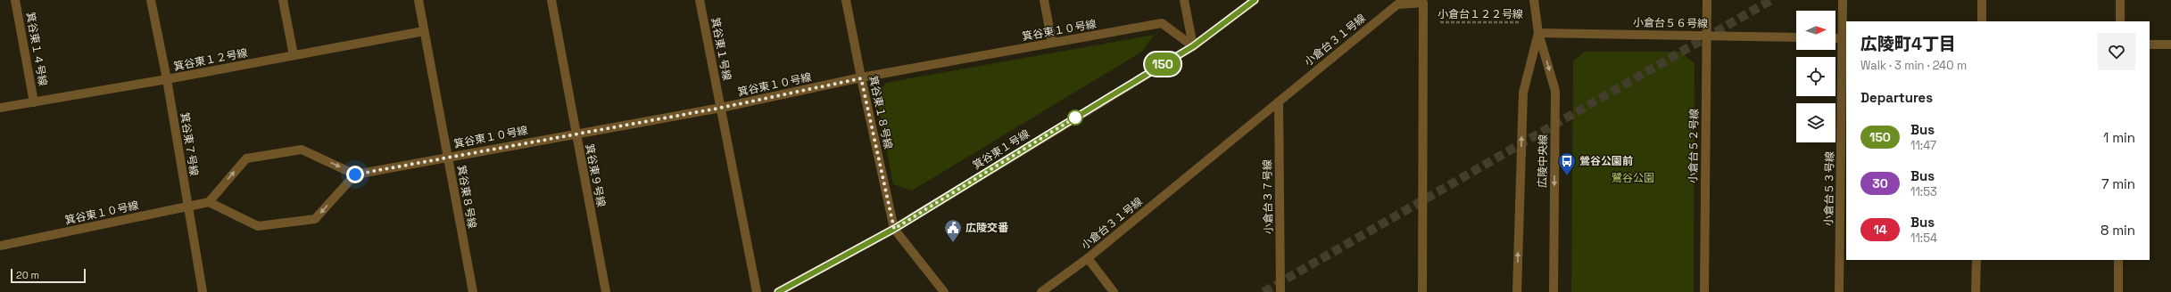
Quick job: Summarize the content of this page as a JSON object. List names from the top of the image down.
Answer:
{
  "streets": {
    "street": [
      "小倉台５６号線",
      "箕谷東１０号線",
      "小倉台３１号線",
      "箕谷東１４号線",
      "箕谷東１号線",
      "箕谷東１２号線",
      "箕谷東１８号線",
      "箕谷東７号線",
      "小倉台５２号線",
      "広陵中央線",
      "箕谷東９号線",
      "小倉台５３号線",
      "箕谷東８号線",
      "小倉台３７号線"
    ],
    "path": ["小倉台１２２号線"]
  },
  "crossings": [
    ["小倉台１２２号線", "小倉台３１号線"],
    ["小倉台１２２号線", "広陵中央線"],
    ["小倉台５６号線", "小倉台５２号線"],
    ["小倉台５６号線", "広陵中央線"],
    ["箕谷東１０号線", "箕谷東１号線"],
    ["箕谷東１０号線", "箕谷東１８号線"],
    ["箕谷東１０号線", "箕谷東７号線"],
    ["箕谷東１０号線", "箕谷東９号線"],
    ["箕谷東１０号線", "箕谷東８号線"],
    ["小倉台３１号線", "小倉台３７号線"],
    ["箕谷東１４号線", "箕谷東１２号線"],
    ["箕谷東１号線", "箕谷東１８号線"],
    ["箕谷東１２号線", "箕谷東７号線"],
    ["箕谷東１２号線", "箕谷東８号線"]
  ],
  "parks": ["鷺谷公園"],
  "places": {
    "bus stop": ["鶯谷公園前"],
    "public building": ["広陵交番"]
  },
  "lines": ["bus line 150"],
  "scale_bar": "20 m",
  "north": "right",
  "page": {
    "on_map": "150",
    "heading": [
      ["広陵町4丁目", "Walk · 3 min · 240 m"],
      "Departures"
    ],
    "list": [
      {
        "mark": "150",
        "name": "Bus",
        "note": "11:47",
        "value": "1 min"
      },
      {
        "mark": "30",
        "name": "Bus",
        "note": "11:53",
        "value": "7 min"
      },
      {
        "mark": "14",
        "name": "Bus",
        "note": "11:54",
        "value": "8 min"
      }
    ],
    "scale": "20 m"
  }
}
